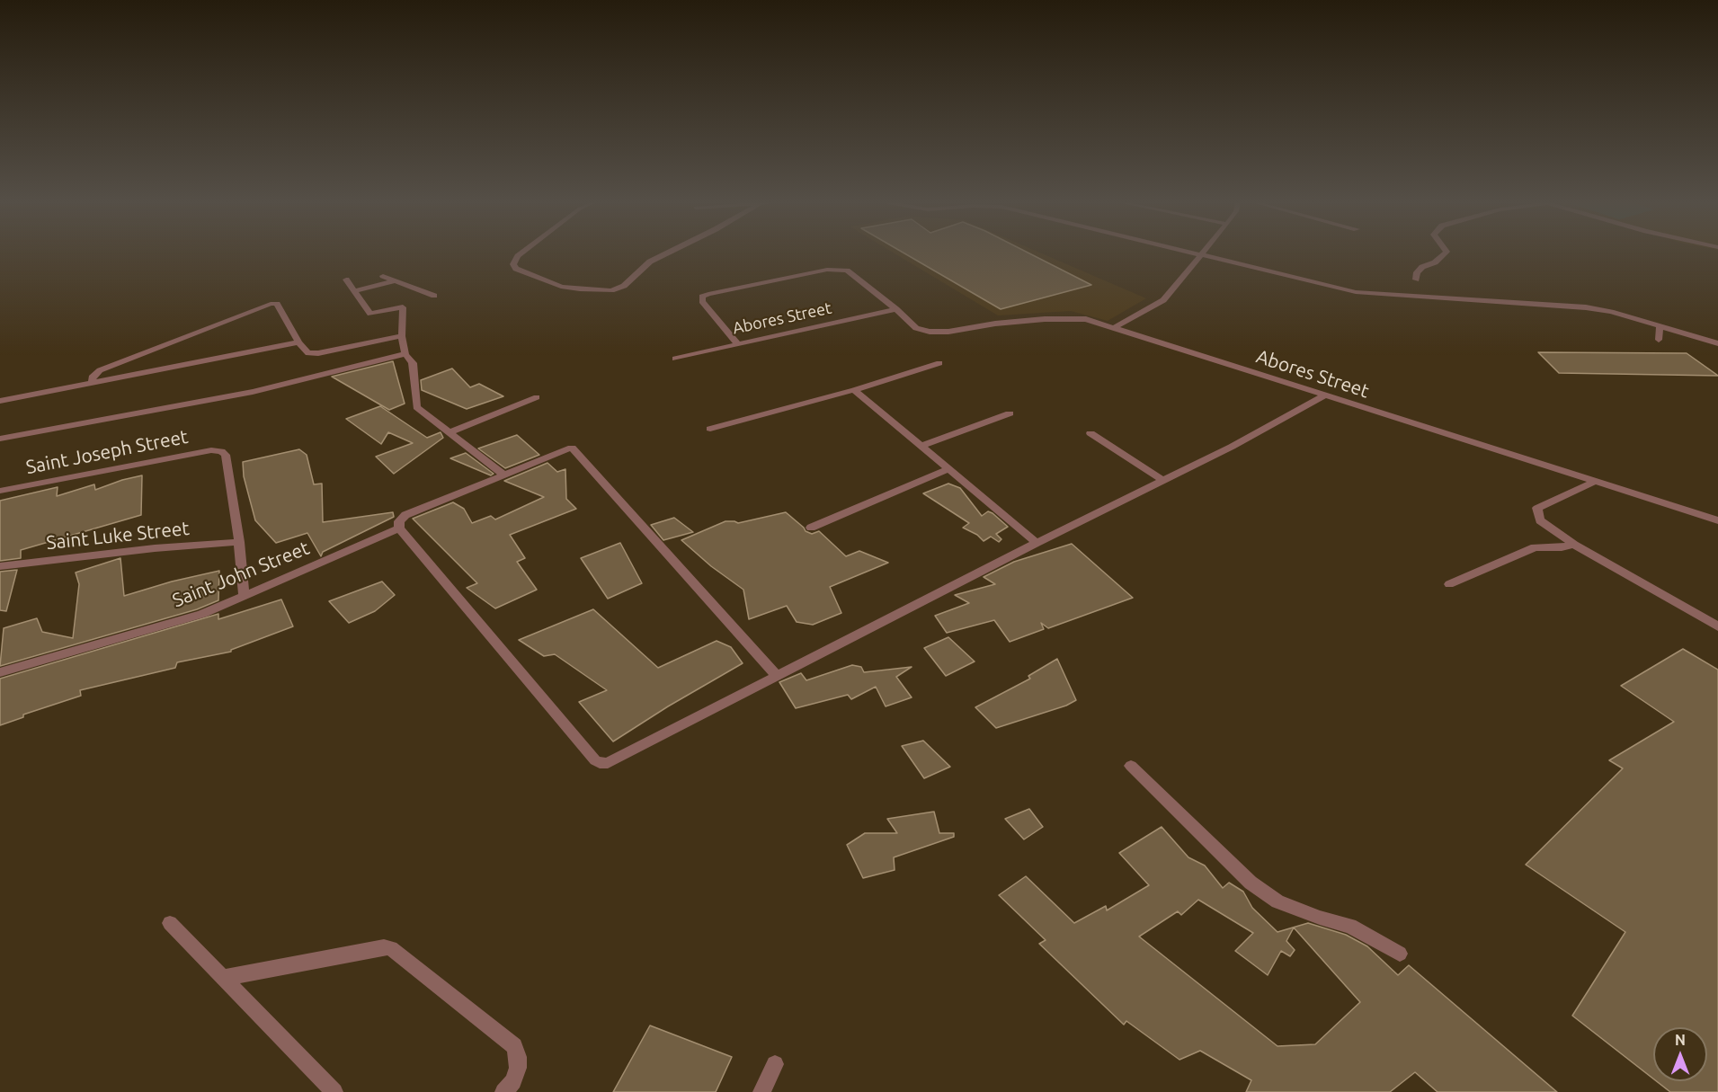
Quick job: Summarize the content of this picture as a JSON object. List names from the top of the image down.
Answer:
{
  "streets": {
    "street": [
      "Abores Street",
      "Saint Joseph Street",
      "Saint Luke Street",
      "Saint John Street"
    ]
  },
  "crossings": [
    ["Saint Joseph Street", "Saint Luke Street"]
  ],
  "north": "top"
}
